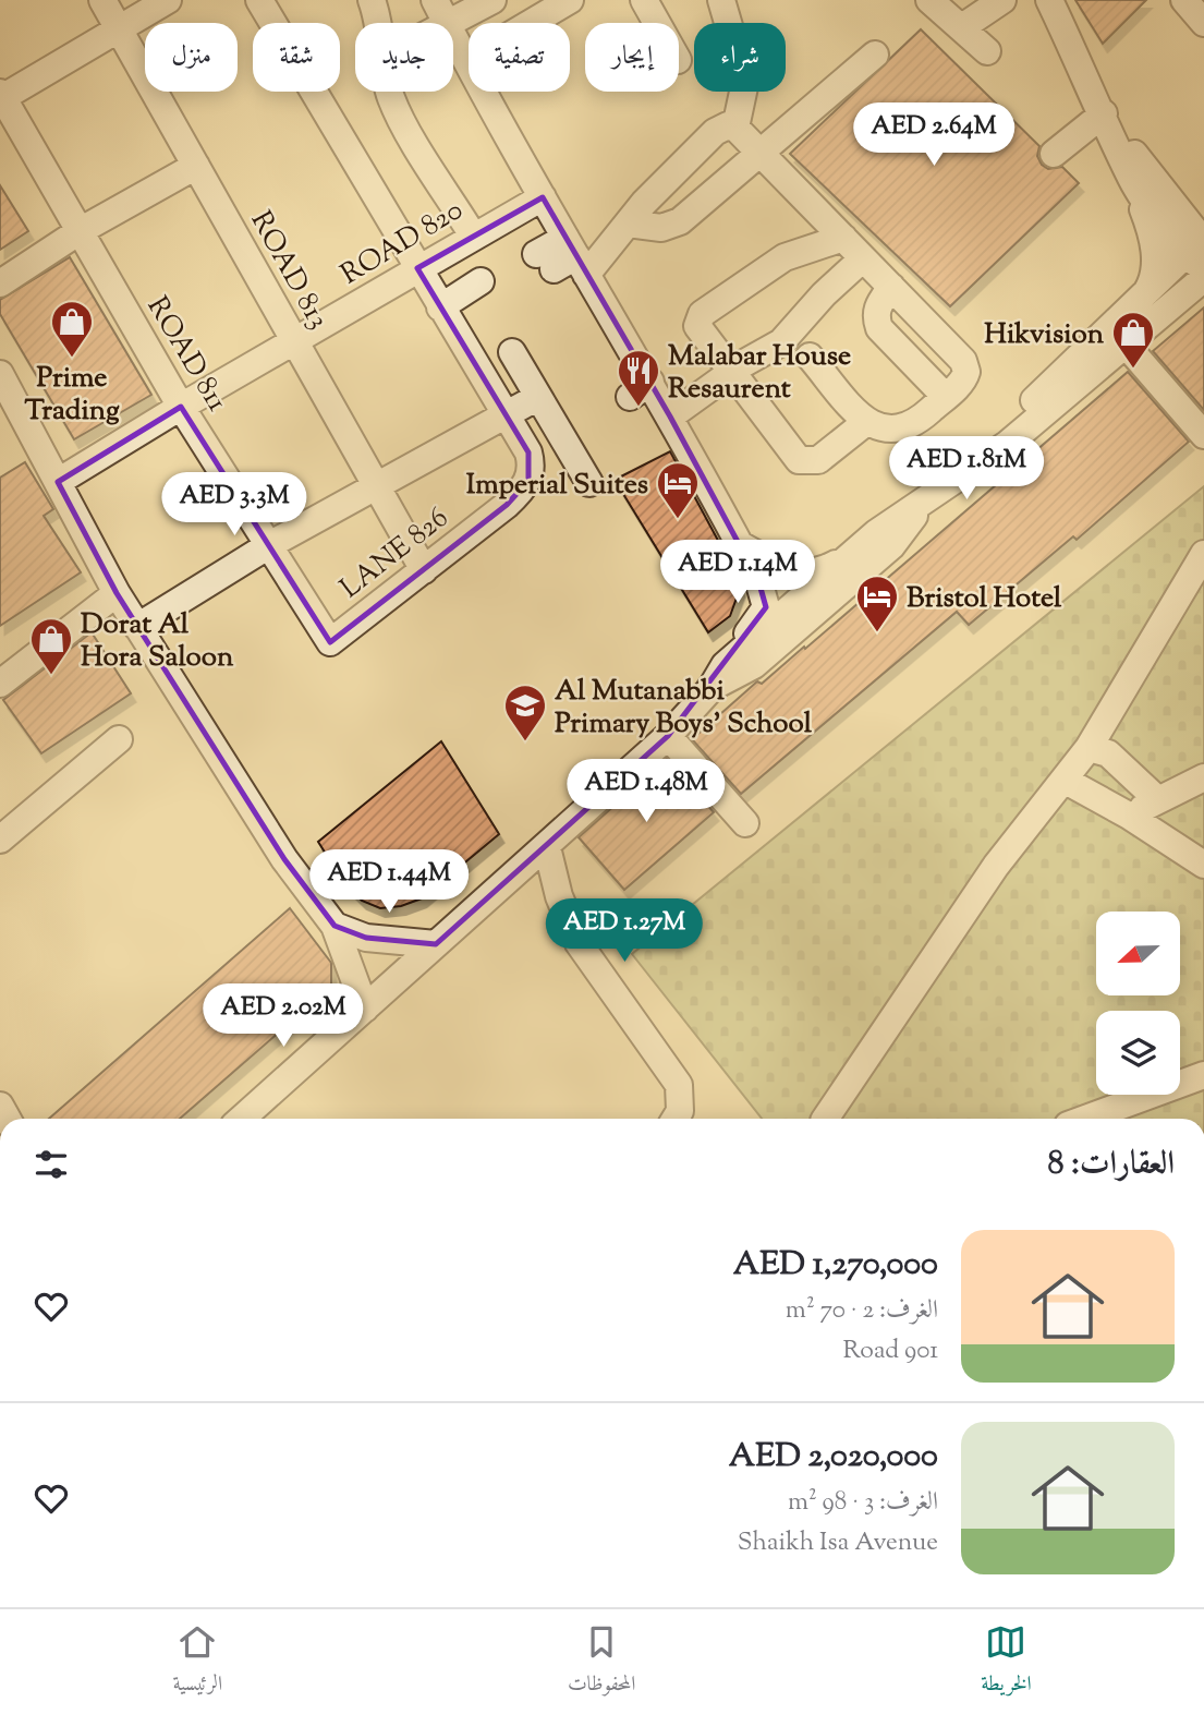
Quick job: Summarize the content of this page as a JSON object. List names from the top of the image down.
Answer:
{
  "streets": {
    "street": [
      "ROAD 820",
      "ROAD 813",
      "ROAD 811",
      "LANE 826"
    ]
  },
  "crossings": [
    ["ROAD 820", "ROAD 813"],
    ["ROAD 820", "ROAD 811"],
    ["ROAD 813", "LANE 826"],
    ["ROAD 811", "LANE 826"]
  ],
  "places": {
    "shop": ["Prime Trading", "Hikvision", "Dorat Al Hora Saloon"],
    "restaurant": ["Malabar House Resaurent"],
    "hotel": ["Imperial Suites", "Bristol Hotel"],
    "school or university": ["Al Mutanabbi Primary Boys' School"]
  },
  "north": "left",
  "page": {
    "chip": [
      "شراء",
      "إيجار",
      "تصفية",
      "جديد",
      "شقة",
      "منزل"
    ],
    "price": [
      "AED 2.64M",
      "AED 1.81M",
      "AED 3.3M",
      "AED 1.14M",
      "AED 1.48M",
      "AED 1.44M",
      "AED 1.27M",
      "AED 2.02M"
    ],
    "heading": "العقارات: 8",
    "list": [
      {
        "name": "AED 1,270,000",
        "note": "الغرف: 2 · 70 m² · Road 901"
      },
      {
        "name": "AED 2,020,000",
        "note": "الغرف: 3 · 98 m² · Shaikh Isa Avenue"
      }
    ],
    "tabs": ["الخريطة", "المحفوظات", "الرئيسية"]
  }
}
